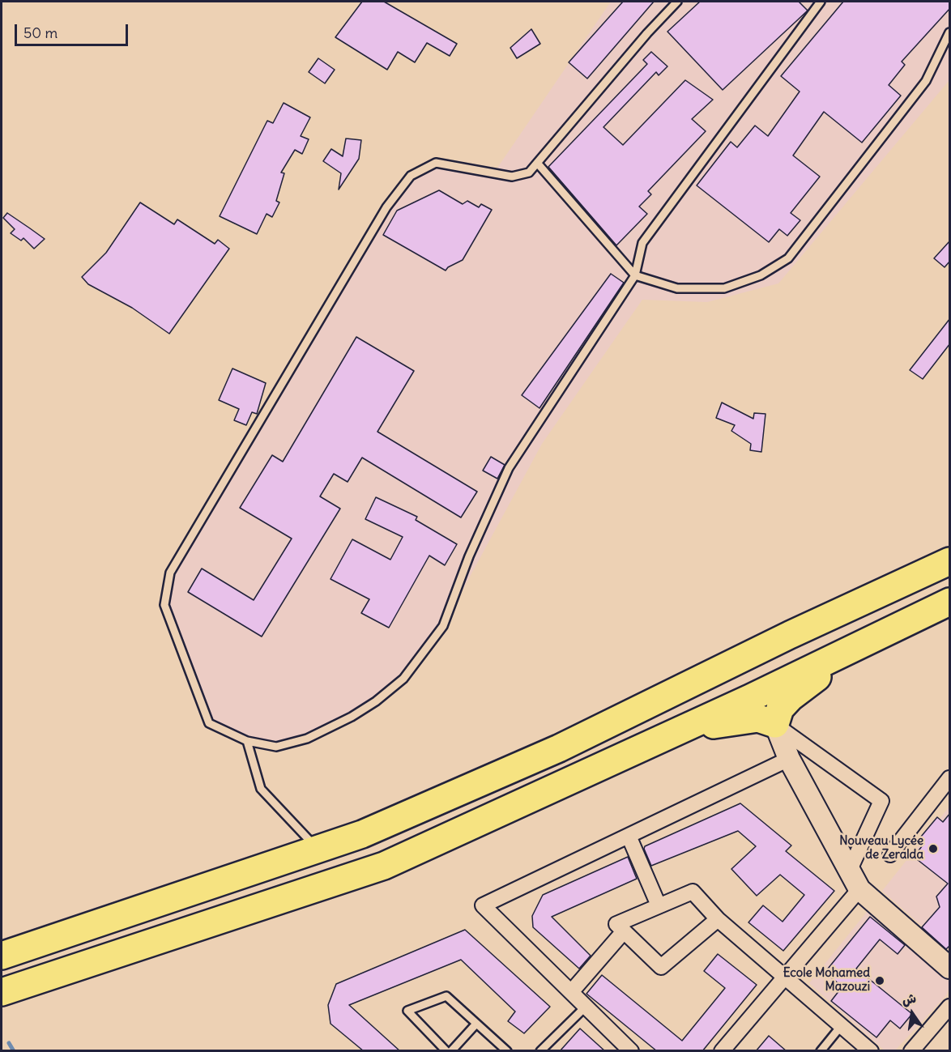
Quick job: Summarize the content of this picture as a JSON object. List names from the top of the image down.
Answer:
{
  "places": ["Nouveau Lycée de Zeralda", "Ecole Mohamed Mazouzi"],
  "scale_bar": "50 m",
  "north": "top"
}
